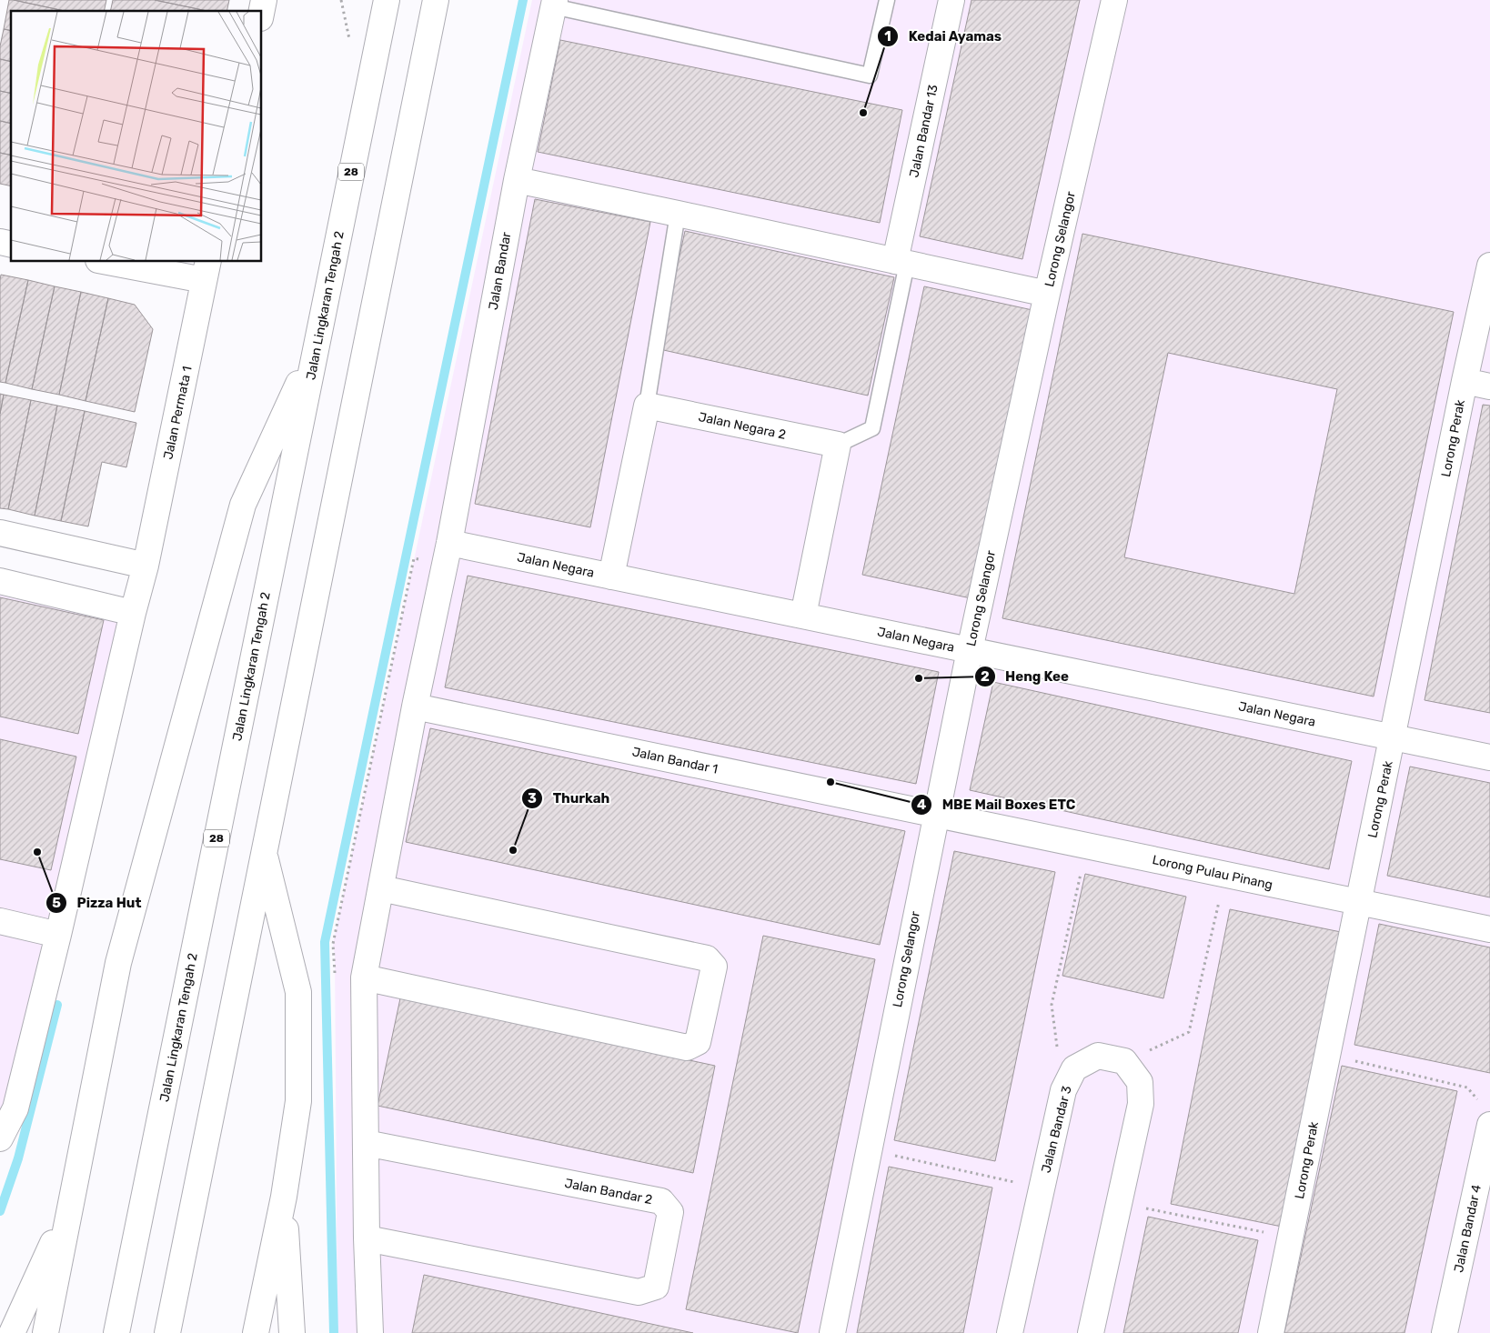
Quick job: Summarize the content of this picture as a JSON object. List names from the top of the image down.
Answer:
{
  "streets": {
    "main road": [
      "Jalan Bandar 13",
      "28",
      "Lorong Selangor",
      "Jalan Bandar",
      "Jalan Lingkaran Tengah 2",
      "Jalan Permata 1",
      "Jalan Negara 2",
      "Lorong Perak",
      "Jalan Negara",
      "Jalan Bandar 1",
      "Lorong Pulau Pinang",
      "Jalan Bandar 3",
      "Jalan Bandar 2",
      "Jalan Bandar 4"
    ]
  },
  "crossings": [
    ["Lorong Selangor", "Jalan Negara"],
    ["Lorong Selangor", "Jalan Bandar 1"],
    ["Lorong Selangor", "Lorong Pulau Pinang"],
    ["Jalan Bandar", "Jalan Negara"],
    ["Jalan Bandar", "Jalan Bandar 1"],
    ["Jalan Bandar", "Jalan Bandar 2"],
    ["Lorong Perak", "Jalan Negara"],
    ["Lorong Perak", "Lorong Pulau Pinang"],
    ["Jalan Bandar 1", "Lorong Pulau Pinang"]
  ],
  "places": [
    "Kedai Ayamas",
    "Heng Kee",
    "MBE Mail Boxes ETC",
    "Thurkah",
    "Pizza Hut"
  ]
}
